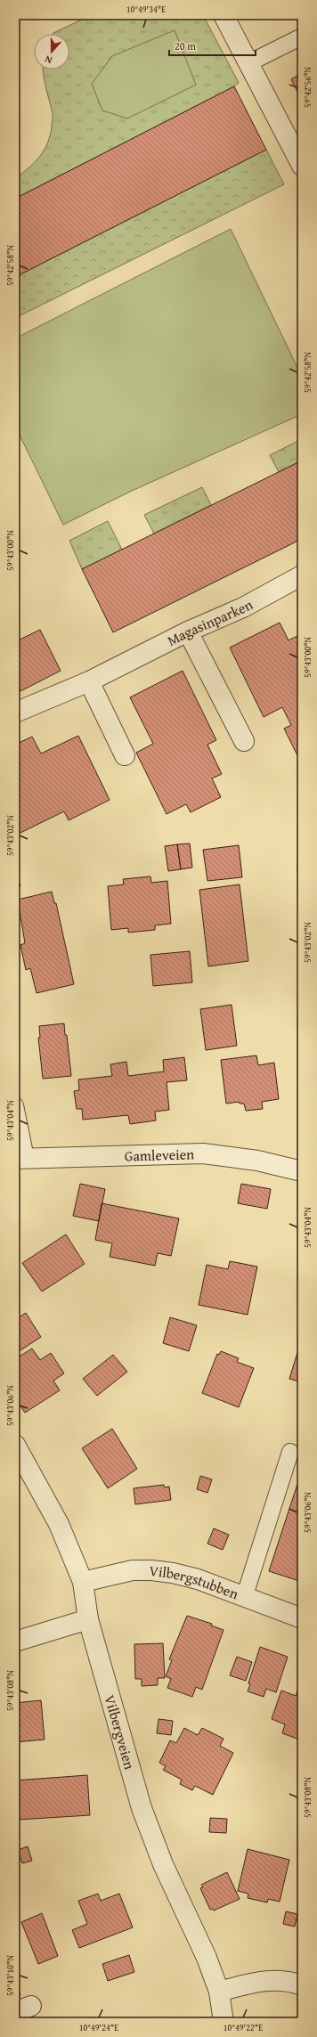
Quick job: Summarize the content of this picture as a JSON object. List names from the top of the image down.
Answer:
{
  "streets": {
    "street": [
      "Magasinparken",
      "Gamleveien",
      "Vilbergstubben",
      "Vilbergveien"
    ]
  },
  "crossings": [
    ["Vilbergstubben", "Vilbergveien"]
  ],
  "scale_bar": "20 m",
  "north": "bottom",
  "coordinates": [
    "10°49'34\"E",
    "59°42'56\"N",
    "59°42'58\"N",
    "59°43'00\"N",
    "59°43'02\"N",
    "59°43'04\"N",
    "59°43'06\"N",
    "59°43'08\"N",
    "59°43'10\"N",
    "10°49'24\"E",
    "10°49'22\"E"
  ]
}
